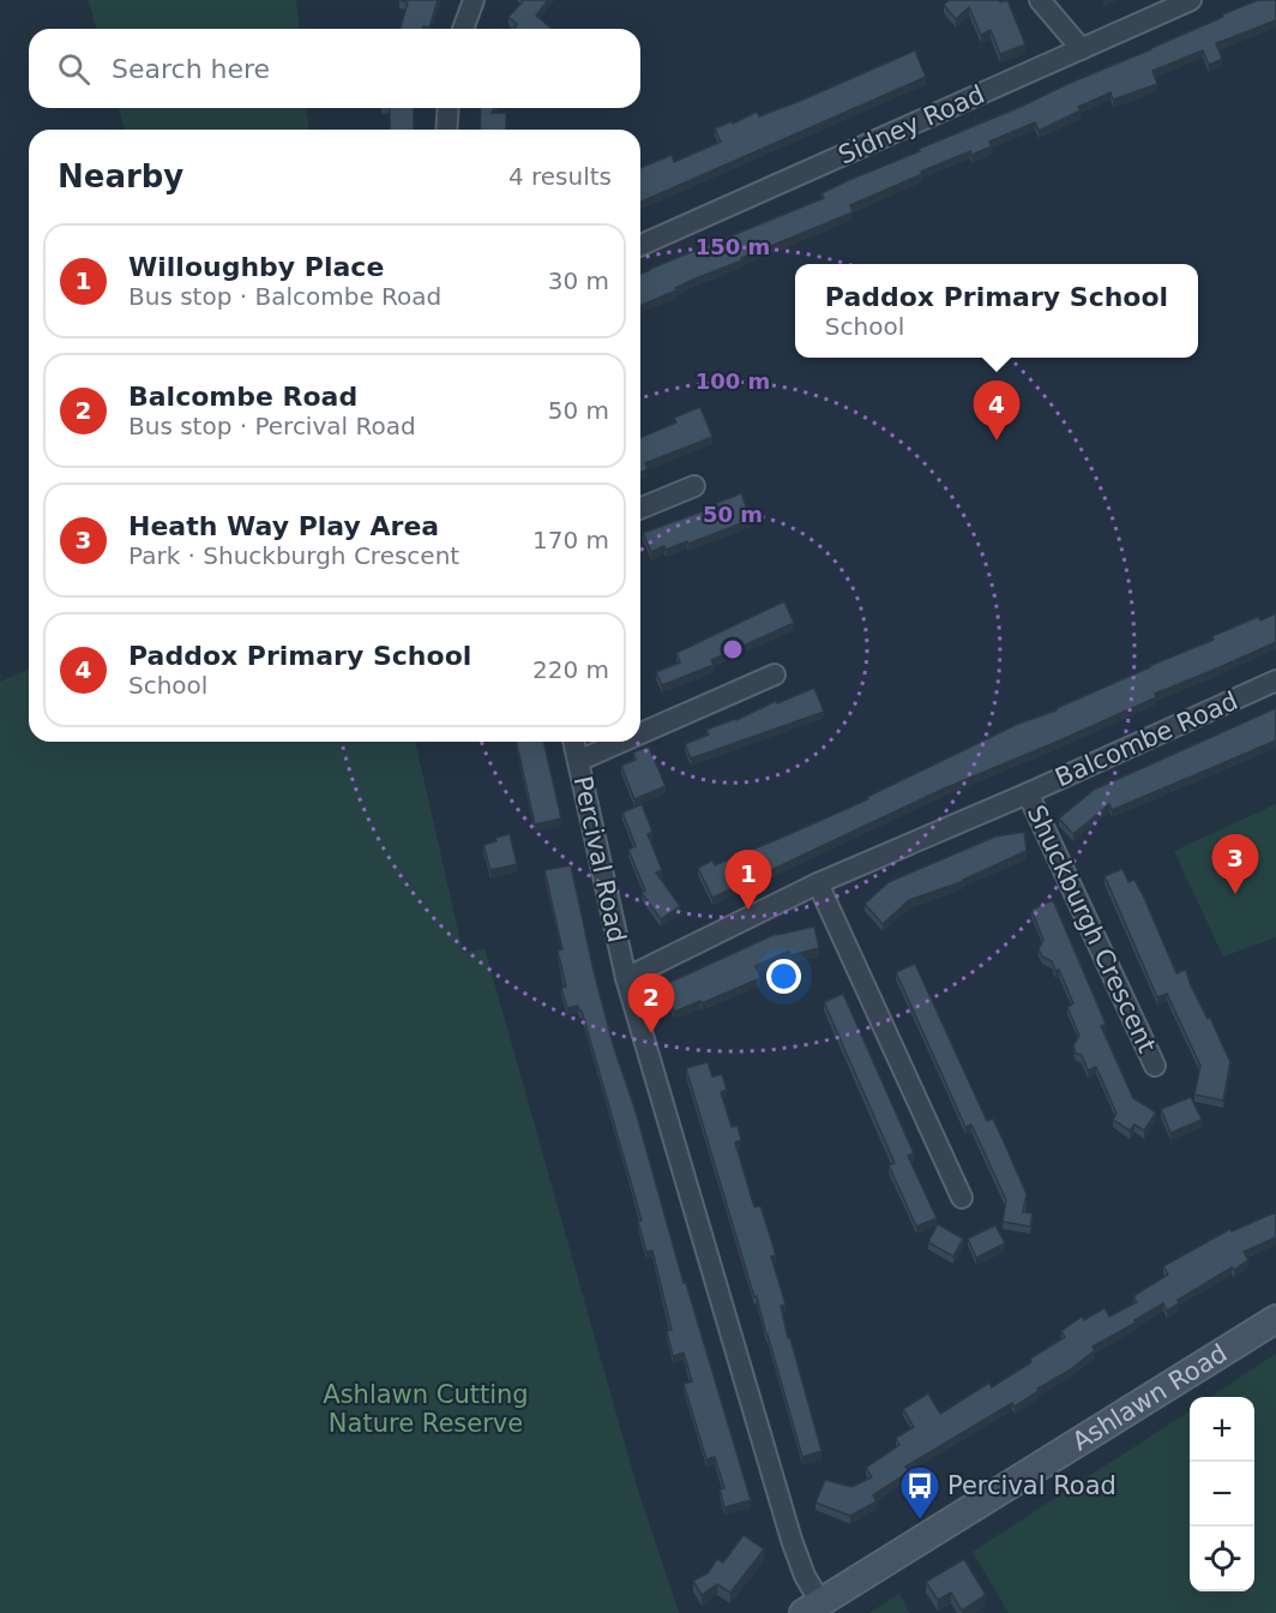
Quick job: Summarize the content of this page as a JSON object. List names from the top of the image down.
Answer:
{
  "streets": {
    "main road": ["Ashlawn Road"],
    "street": [
      "Sidney Road",
      "Balcombe Road",
      "Percival Road",
      "Shuckburgh Crescent"
    ]
  },
  "crossings": [
    ["Balcombe Road", "Percival Road"],
    ["Balcombe Road", "Shuckburgh Crescent"],
    ["Percival Road", "Ashlawn Road"]
  ],
  "parks": ["Ashlawn Cutting Nature Reserve"],
  "places": {
    "bus stop": ["Percival Road"]
  },
  "page": {
    "search": "Search here",
    "heading": ["Nearby", "4 results"],
    "list": [
      {
        "mark": "1",
        "name": "Willoughby Place",
        "note": "Bus stop · Balcombe Road",
        "value": "30 m"
      },
      {
        "mark": "2",
        "name": "Balcombe Road",
        "note": "Bus stop · Percival Road",
        "value": "50 m"
      },
      {
        "mark": "3",
        "name": "Heath Way Play Area",
        "note": "Park · Shuckburgh Crescent",
        "value": "170 m"
      },
      {
        "mark": "4",
        "name": "Paddox Primary School",
        "note": "School",
        "value": "220 m"
      }
    ],
    "popup": ["Paddox Primary School", "School"],
    "pins": [
      "4",
      "3",
      "1",
      "2"
    ],
    "map_buttons": ["+", "−"]
  },
  "rings": ["150 m", "100 m", "50 m"]
}
